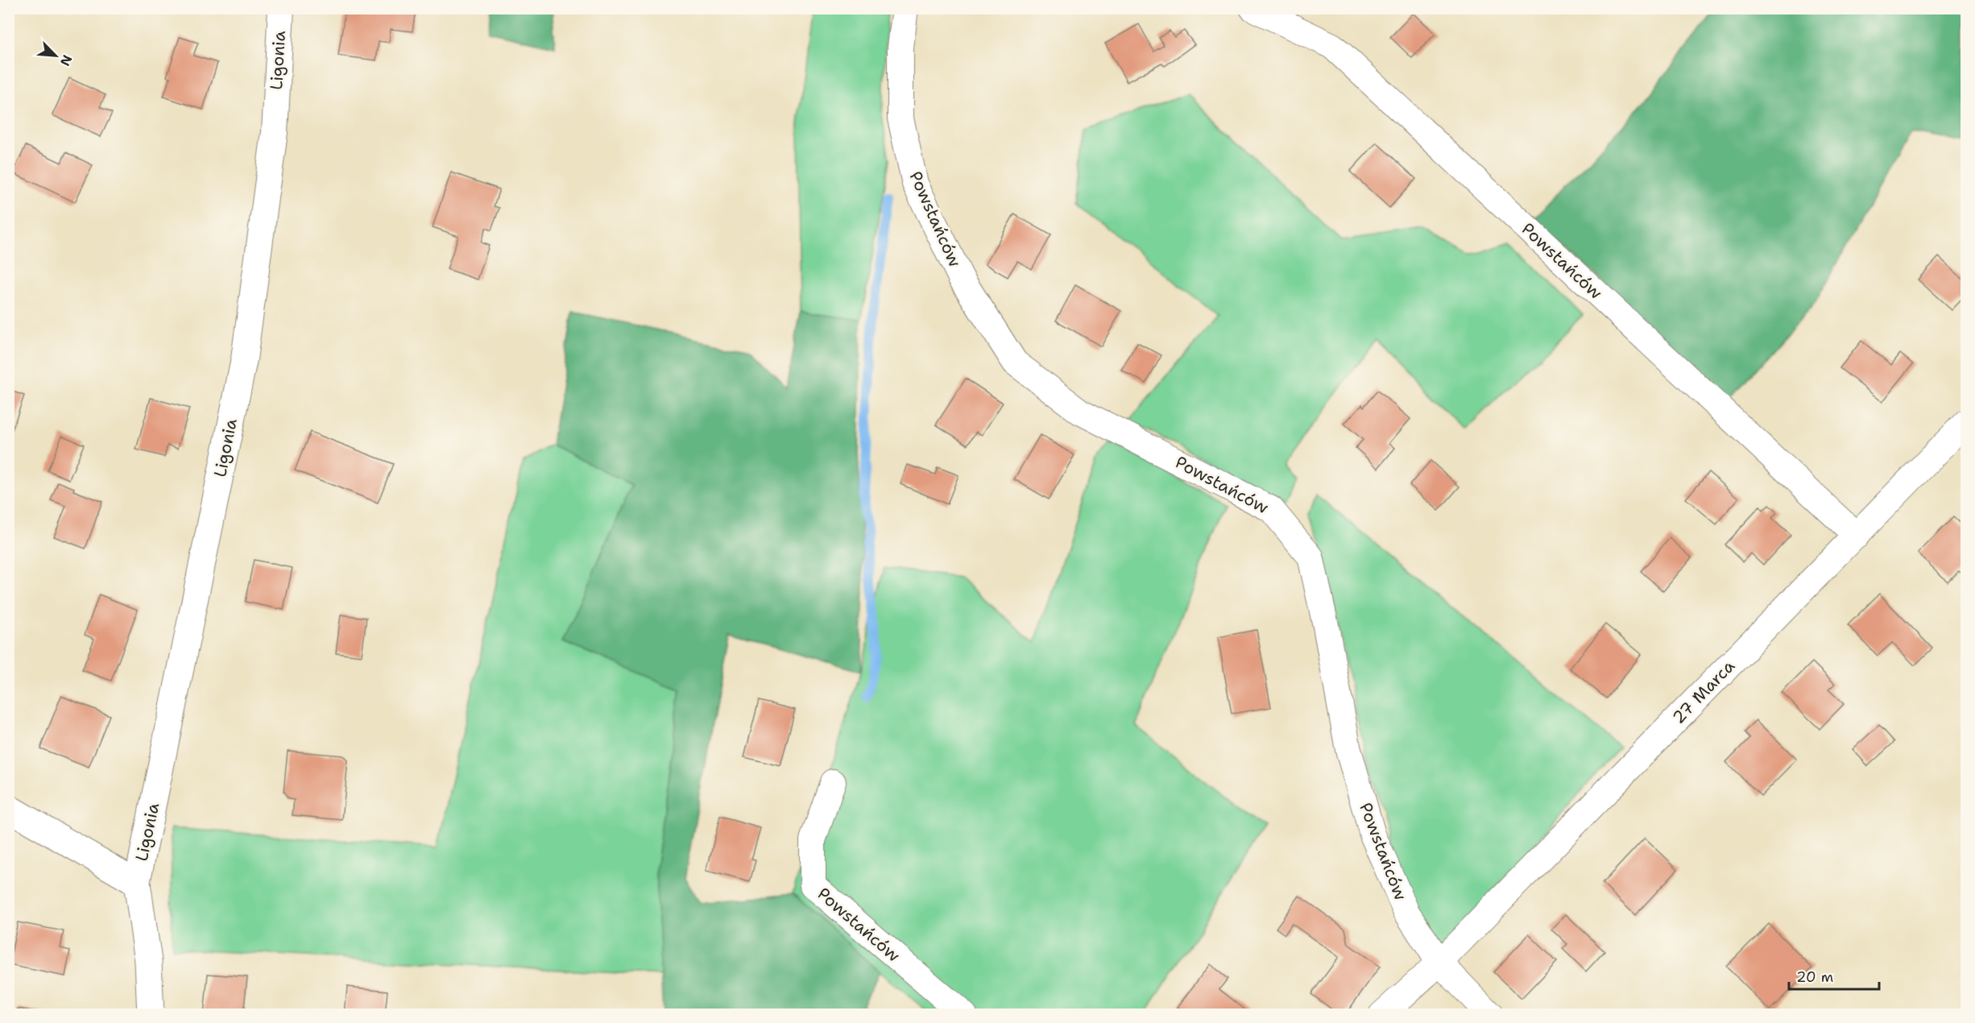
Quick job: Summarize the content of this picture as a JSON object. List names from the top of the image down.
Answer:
{
  "streets": {
    "street": ["Ligonia", "Powstańców", "27 Marca"]
  },
  "crossings": [
    ["Powstańców", "27 Marca"]
  ],
  "scale_bar": "20 m",
  "north": "bottom right"
}
